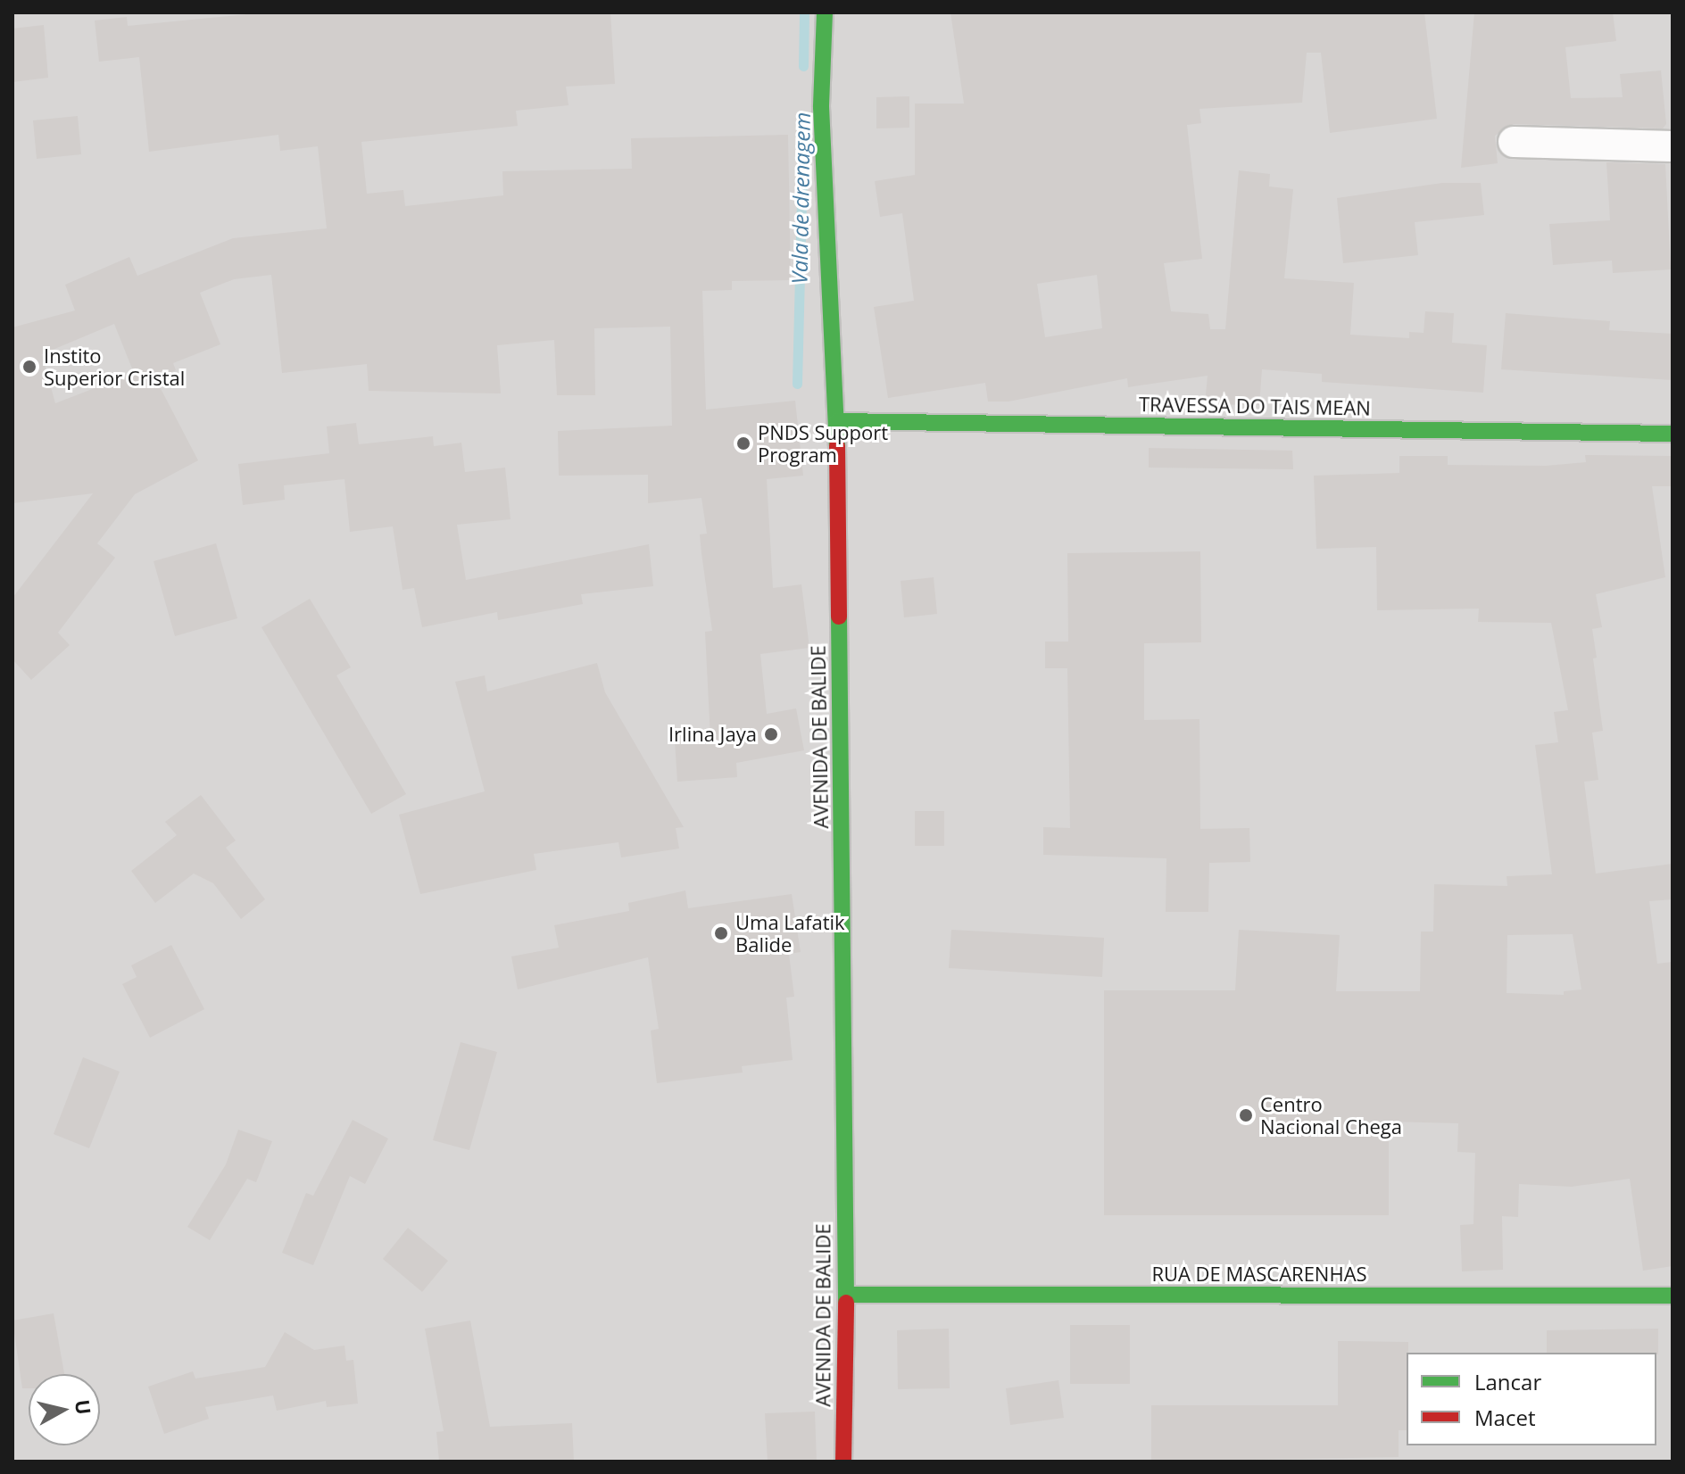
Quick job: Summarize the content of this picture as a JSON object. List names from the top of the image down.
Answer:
{
  "streets": {
    "street": ["TRAVESSA DO TAIS MEAN", "AVENIDA DE BALIDE", "RUA DE MASCARENHAS"]
  },
  "crossings": [
    ["TRAVESSA DO TAIS MEAN", "AVENIDA DE BALIDE"],
    ["AVENIDA DE BALIDE", "RUA DE MASCARENHAS"]
  ],
  "water": ["Vala de drenagem"],
  "places": [
    "Instito Superior Cristal",
    "PNDS Support Program",
    "Irlina Jaya",
    "Uma Lafatik Balide",
    "Centro Nacional Chega"
  ],
  "legend": ["Lancar", "Macet"],
  "north": "right"
}
